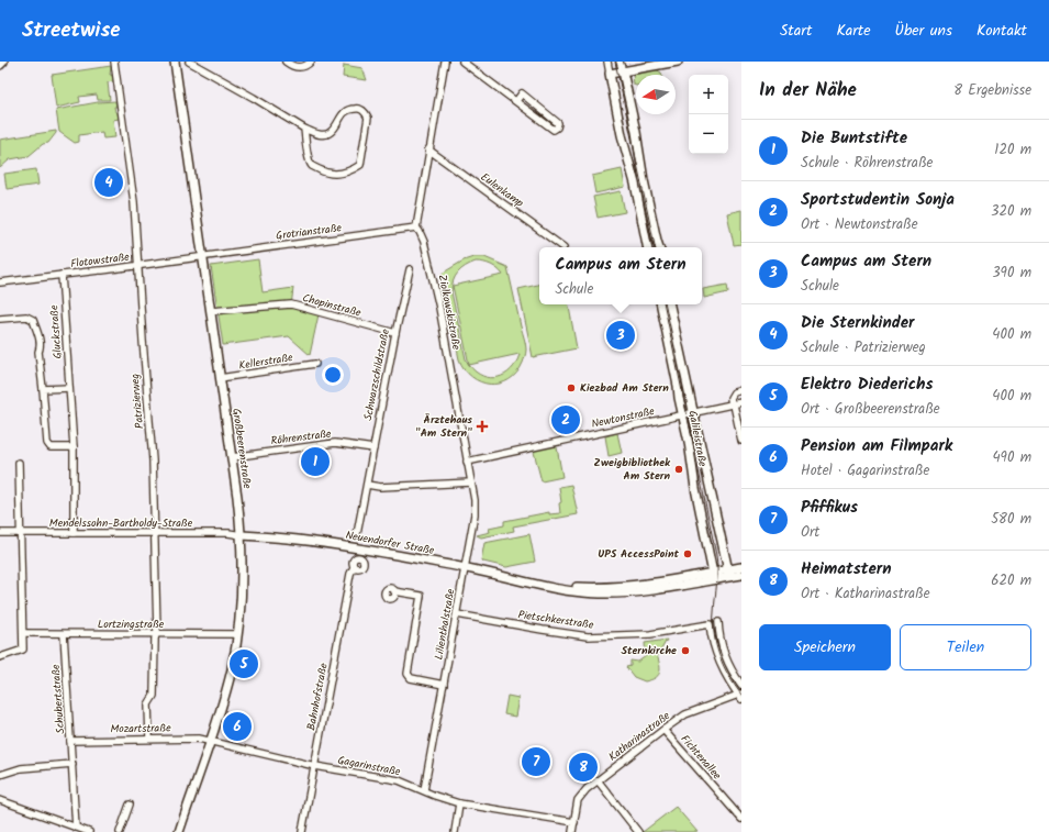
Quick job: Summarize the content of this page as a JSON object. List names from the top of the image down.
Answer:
{
  "streets": {
    "street": [
      "Eulenkamp",
      "Grotrianstraße",
      "Flotowstraße",
      "Chopinstraße",
      "Ziolkowskistraße",
      "Gluckstraße",
      "Kellerstraße",
      "Schwarzschildstraße",
      "Patrizierweg",
      "Newtonstraße",
      "Röhrenstraße",
      "Galileistraße",
      "Großbeerenstraße",
      "Mendelssohn-Bartholdy-Straße",
      "Neuendorfer Straße",
      "Pietschkerstraße",
      "Lortzingstraße",
      "Lilienthalstraße",
      "Bahnhofstraße",
      "Schubertstraße",
      "Mozartstraße",
      "Katharinastraße",
      "Fichtenallee",
      "Gagarinstraße"
    ]
  },
  "crossings": [
    ["Grotrianstraße", "Flotowstraße"],
    ["Grotrianstraße", "Ziolkowskistraße"],
    ["Grotrianstraße", "Großbeerenstraße"],
    ["Flotowstraße", "Gluckstraße"],
    ["Flotowstraße", "Patrizierweg"],
    ["Flotowstraße", "Großbeerenstraße"],
    ["Chopinstraße", "Schwarzschildstraße"],
    ["Chopinstraße", "Großbeerenstraße"],
    ["Ziolkowskistraße", "Newtonstraße"],
    ["Ziolkowskistraße", "Neuendorfer Straße"],
    ["Ziolkowskistraße", "Lilienthalstraße"],
    ["Gluckstraße", "Mendelssohn-Bartholdy-Straße"],
    ["Kellerstraße", "Großbeerenstraße"],
    ["Schwarzschildstraße", "Röhrenstraße"],
    ["Patrizierweg", "Mendelssohn-Bartholdy-Straße"],
    ["Patrizierweg", "Lortzingstraße"],
    ["Patrizierweg", "Mozartstraße"],
    ["Newtonstraße", "Galileistraße"],
    ["Röhrenstraße", "Großbeerenstraße"],
    ["Galileistraße", "Neuendorfer Straße"],
    ["Großbeerenstraße", "Mendelssohn-Bartholdy-Straße"],
    ["Großbeerenstraße", "Neuendorfer Straße"],
    ["Großbeerenstraße", "Lortzingstraße"],
    ["Großbeerenstraße", "Mozartstraße"],
    ["Großbeerenstraße", "Gagarinstraße"],
    ["Mendelssohn-Bartholdy-Straße", "Neuendorfer Straße"],
    ["Neuendorfer Straße", "Lilienthalstraße"],
    ["Pietschkerstraße", "Lilienthalstraße"],
    ["Pietschkerstraße", "Katharinastraße"],
    ["Lortzingstraße", "Schubertstraße"],
    ["Lilienthalstraße", "Gagarinstraße"],
    ["Bahnhofstraße", "Gagarinstraße"],
    ["Schubertstraße", "Mozartstraße"],
    ["Mozartstraße", "Gagarinstraße"],
    ["Katharinastraße", "Fichtenallee"],
    ["Katharinastraße", "Gagarinstraße"]
  ],
  "places": {
    "other": [
      "Kiezbad Am Stern",
      "Zweigbibliothek Am Stern",
      "UPS AccessPoint",
      "Sternkirche"
    ],
    "health": ["Ärztehaus \"Am Stern\""]
  },
  "north": "left",
  "page": {
    "header": "Streetwise",
    "nav": [
      "Start",
      "Karte",
      "Über uns",
      "Kontakt"
    ],
    "heading": ["In der Nähe", "8 Ergebnisse"],
    "map_buttons": ["+", "−"],
    "list": [
      {
        "mark": "1",
        "name": "Die Buntstifte",
        "note": "Schule · Röhrenstraße",
        "value": "120 m"
      },
      {
        "mark": "2",
        "name": "Sportstudentin Sonja",
        "note": "Ort · Newtonstraße",
        "value": "320 m"
      },
      {
        "mark": "3",
        "name": "Campus am Stern",
        "note": "Schule",
        "value": "390 m"
      },
      {
        "mark": "4",
        "name": "Die Sternkinder",
        "note": "Schule · Patrizierweg",
        "value": "400 m"
      },
      {
        "mark": "5",
        "name": "Elektro Diederichs",
        "note": "Ort · Großbeerenstraße",
        "value": "400 m"
      },
      {
        "mark": "6",
        "name": "Pension am Filmpark",
        "note": "Hotel · Gagarinstraße",
        "value": "490 m"
      },
      {
        "mark": "7",
        "name": "Pfiffikus",
        "note": "Ort",
        "value": "580 m"
      },
      {
        "mark": "8",
        "name": "Heimatstern",
        "note": "Ort · Katharinastraße",
        "value": "620 m"
      }
    ],
    "pins": [
      "4",
      "3",
      "2",
      "1",
      "5",
      "6",
      "7",
      "8"
    ],
    "popup": ["Campus am Stern", "Schule"],
    "buttons": ["Speichern", "Teilen"]
  }
}
